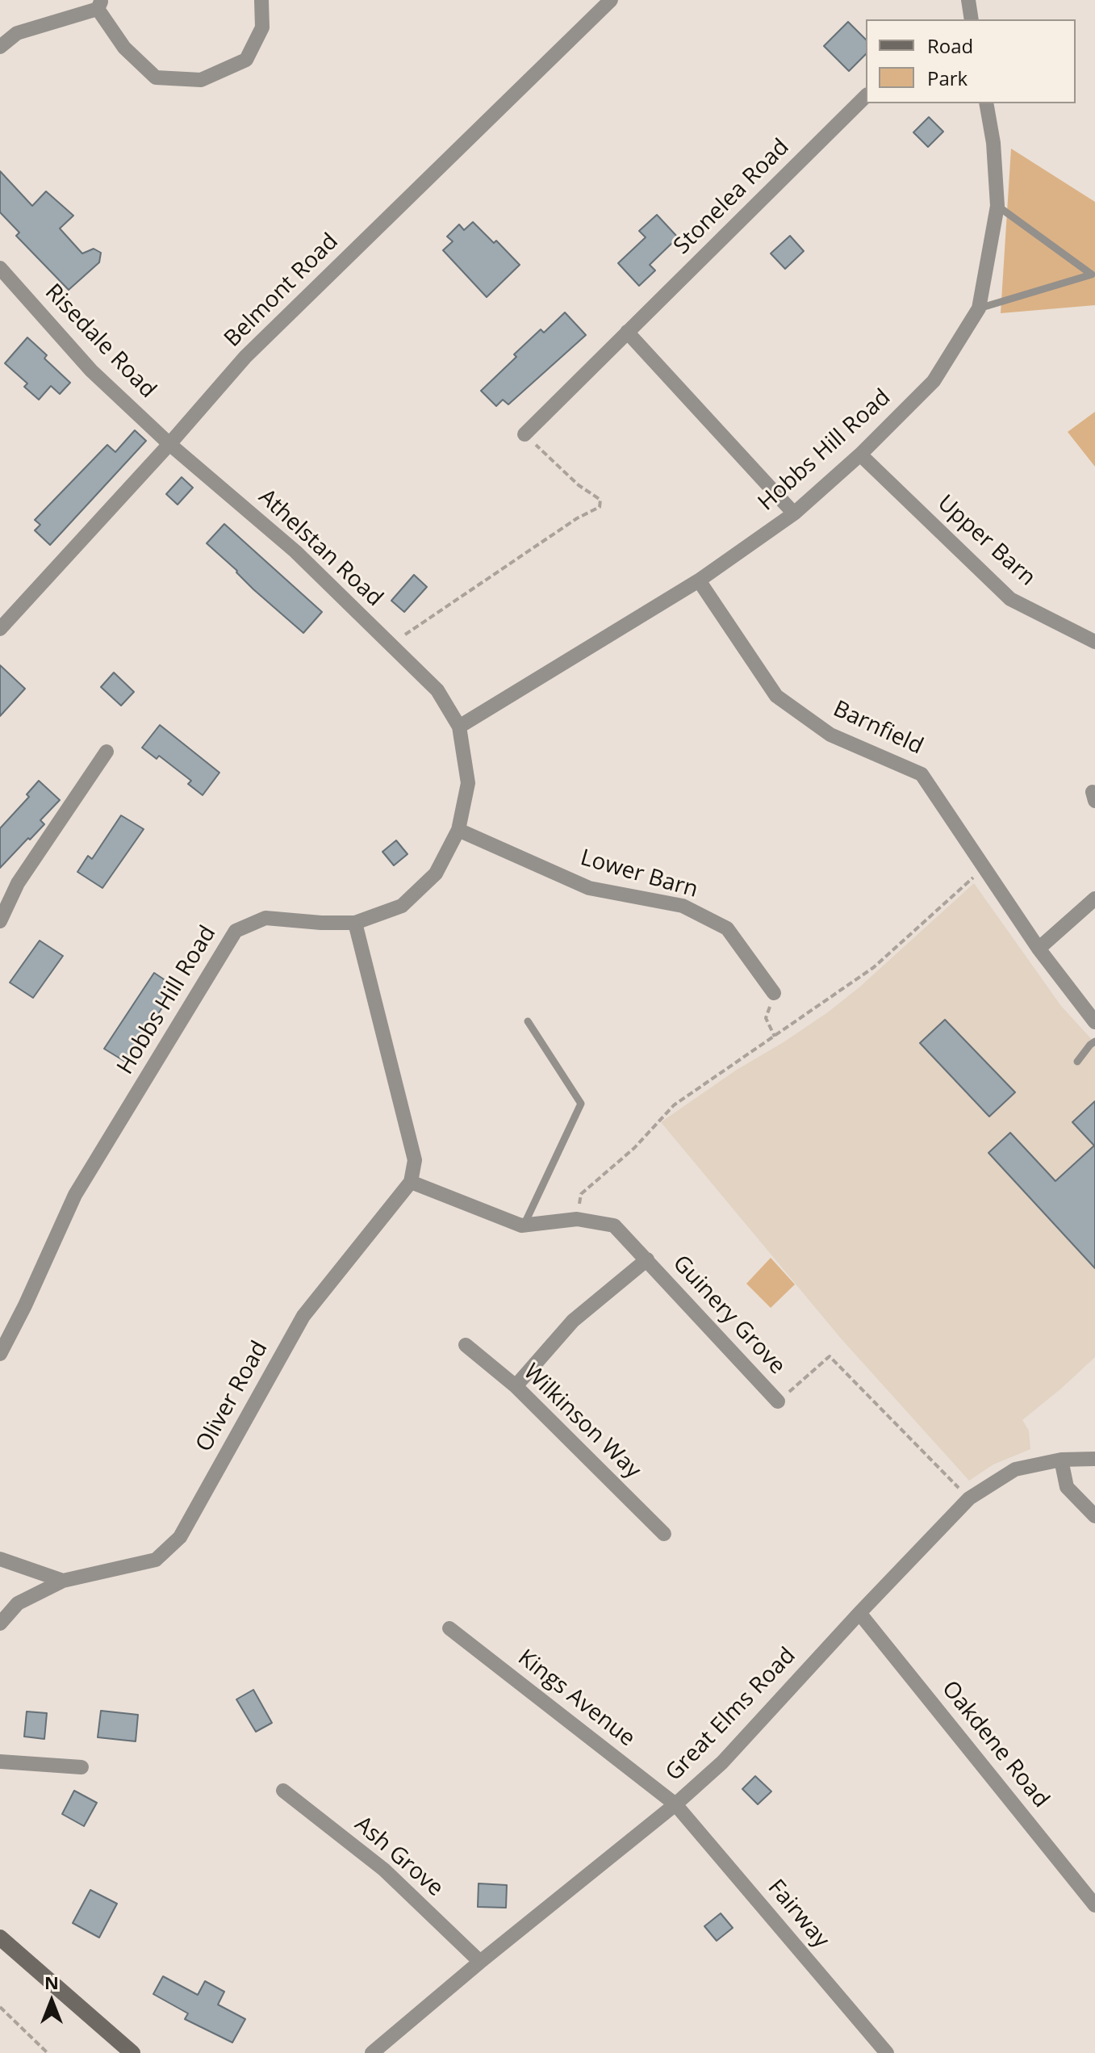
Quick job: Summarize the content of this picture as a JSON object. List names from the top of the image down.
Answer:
{
  "streets": {
    "street": [
      "Stonelea Road",
      "Belmont Road",
      "Risedale Road",
      "Hobbs Hill Road",
      "Upper Barn",
      "Athelstan Road",
      "Barnfield",
      "Lower Barn",
      "Guinery Grove",
      "Oliver Road",
      "Wilkinson Way",
      "Kings Avenue",
      "Great Elms Road",
      "Oakdene Road",
      "Ash Grove",
      "Fairway"
    ]
  },
  "crossings": [
    ["Belmont Road", "Risedale Road"],
    ["Belmont Road", "Athelstan Road"],
    ["Risedale Road", "Athelstan Road"],
    ["Hobbs Hill Road", "Upper Barn"],
    ["Hobbs Hill Road", "Athelstan Road"],
    ["Hobbs Hill Road", "Barnfield"],
    ["Hobbs Hill Road", "Lower Barn"],
    ["Guinery Grove", "Wilkinson Way"],
    ["Kings Avenue", "Great Elms Road"],
    ["Kings Avenue", "Fairway"],
    ["Great Elms Road", "Oakdene Road"],
    ["Great Elms Road", "Ash Grove"],
    ["Great Elms Road", "Fairway"]
  ],
  "legend": ["Road", "Park"],
  "north": "top"
}
